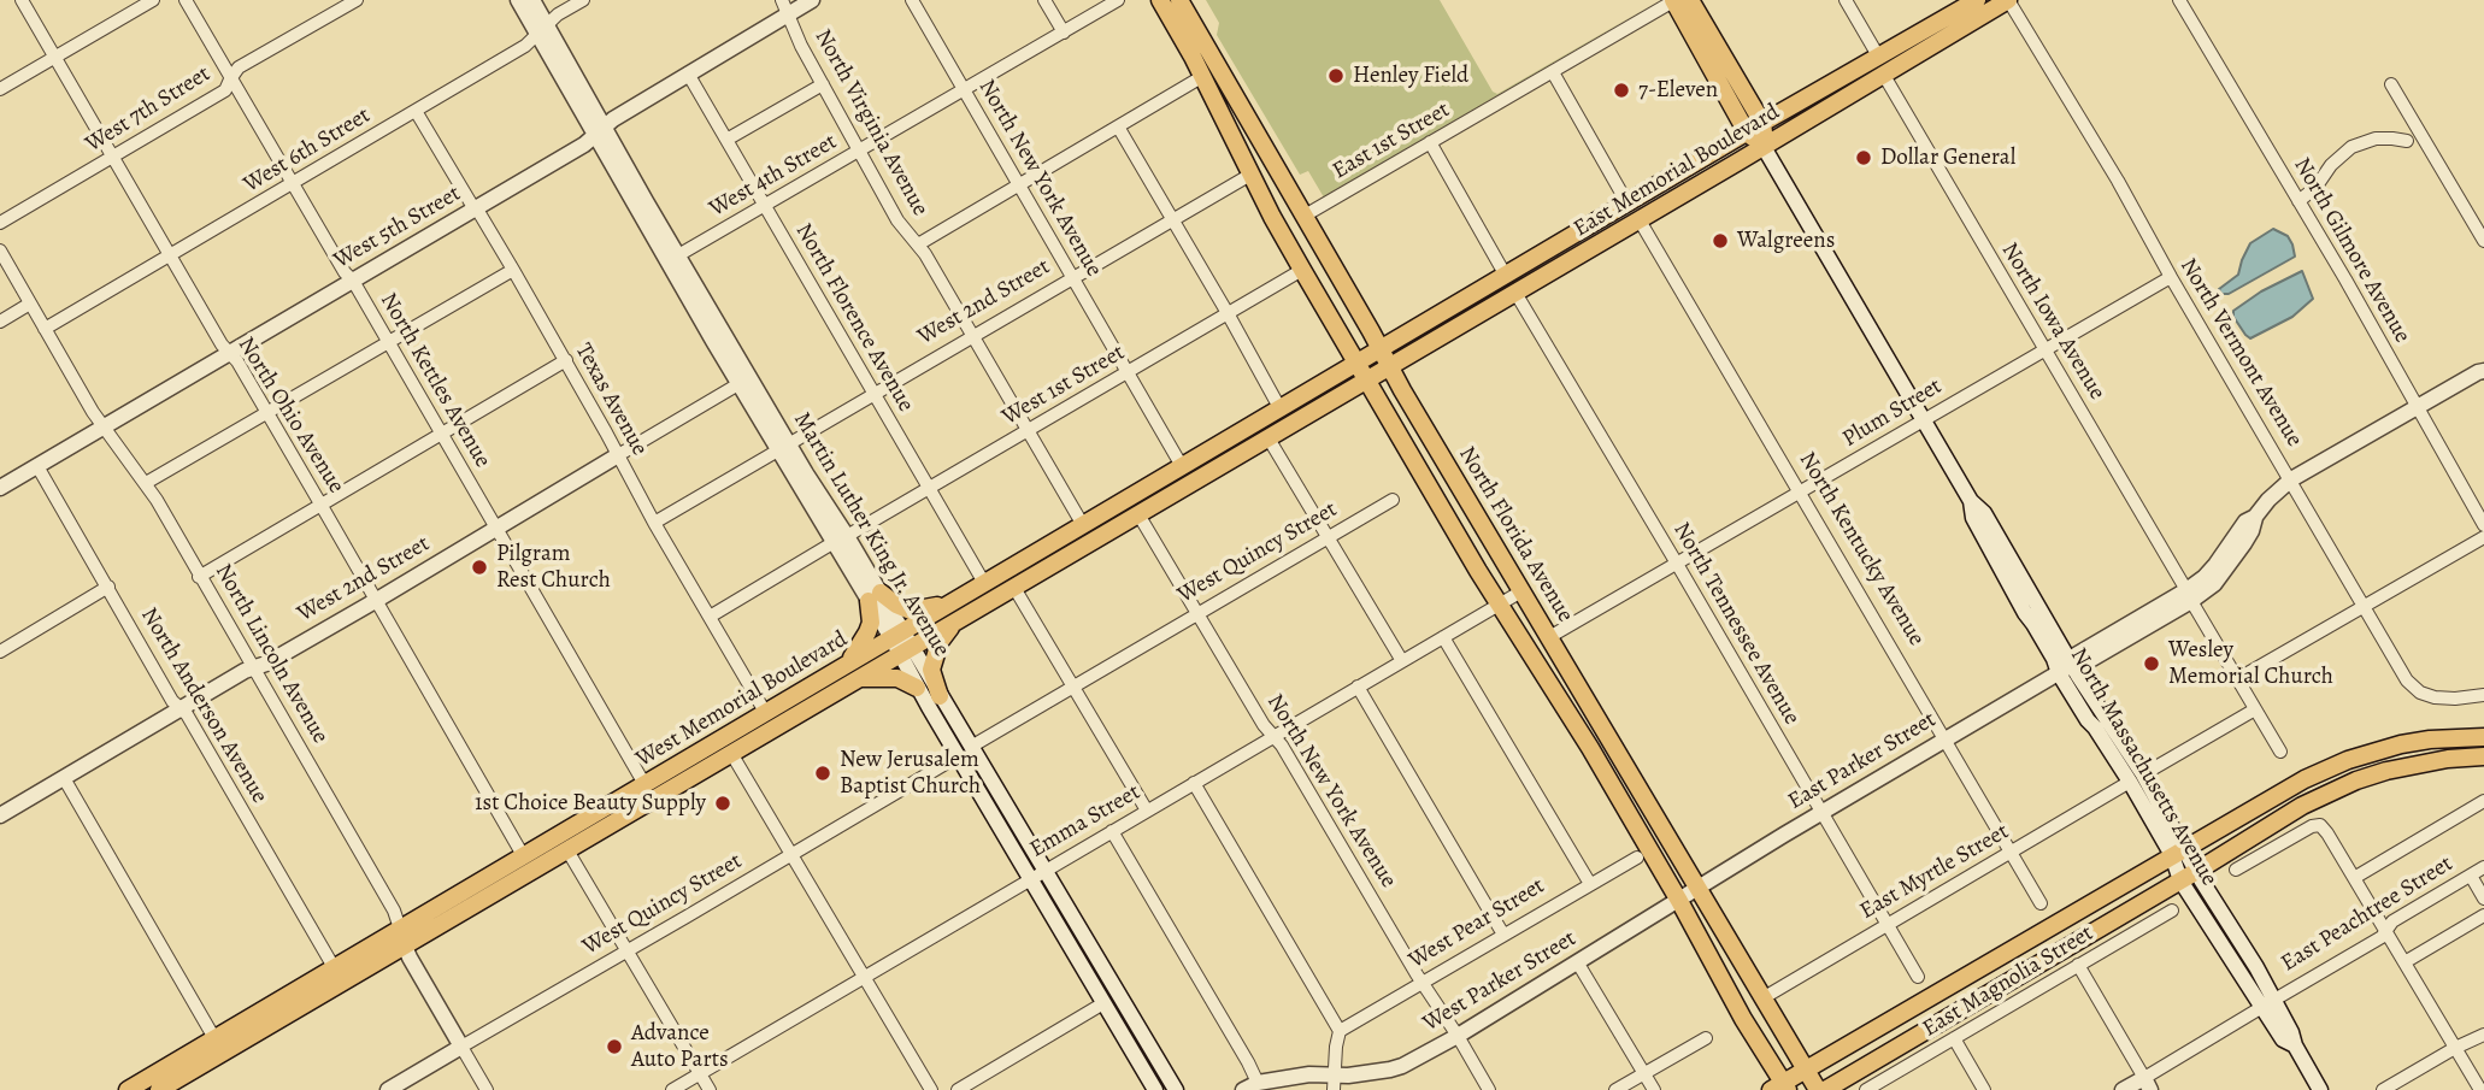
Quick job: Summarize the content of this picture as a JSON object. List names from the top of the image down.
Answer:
{
  "streets": {
    "main road": ["East Memorial Boulevard", "North Florida Avenue", "West Memorial Boulevard"],
    "street": [
      "West 7th Street",
      "North Virginia Avenue",
      "East 1st Street",
      "West 6th Street",
      "West 4th Street",
      "North New York Avenue",
      "West 5th Street",
      "North Gilmore Avenue",
      "West 2nd Street",
      "North Florence Avenue",
      "North Iowa Avenue",
      "North Vermont Avenue",
      "North Kettles Avenue",
      "West 1st Street",
      "Texas Avenue",
      "Plum Street",
      "North Ohio Avenue",
      "Martin Luther King Jr. Avenue",
      "North Kentucky Avenue",
      "West Quincy Street",
      "North Tennessee Avenue",
      "North Lincoln Avenue",
      "North Anderson Avenue",
      "East Parker Street",
      "North Massachusetts Avenue",
      "Emma Street",
      "East Myrtle Street",
      "East Peachtree Street",
      "West Pear Street",
      "West Parker Street",
      "East Magnolia Street"
    ]
  },
  "crossings": [
    ["West 7th Street", "North Kettles Avenue"],
    ["West 7th Street", "North Ohio Avenue"],
    ["North Virginia Avenue", "West 4th Street"],
    ["North Virginia Avenue", "West 5th Street"],
    ["North Virginia Avenue", "West 2nd Street"],
    ["North Virginia Avenue", "West 1st Street"],
    ["North Virginia Avenue", "West Memorial Boulevard"],
    ["East 1st Street", "North Florida Avenue"],
    ["West 6th Street", "North Kettles Avenue"],
    ["West 6th Street", "Texas Avenue"],
    ["West 6th Street", "North Ohio Avenue"],
    ["West 6th Street", "Martin Luther King Jr. Avenue"],
    ["West 6th Street", "North Lincoln Avenue"],
    ["East Memorial Boulevard", "North Iowa Avenue"],
    ["East Memorial Boulevard", "North Vermont Avenue"],
    ["East Memorial Boulevard", "North Florida Avenue"],
    ["East Memorial Boulevard", "North Kentucky Avenue"],
    ["East Memorial Boulevard", "North Tennessee Avenue"],
    ["East Memorial Boulevard", "West Memorial Boulevard"],
    ["East Memorial Boulevard", "North Massachusetts Avenue"],
    ["West 4th Street", "North New York Avenue"],
    ["West 4th Street", "North Florence Avenue"],
    ["West 4th Street", "Martin Luther King Jr. Avenue"],
    ["North New York Avenue", "West 2nd Street"],
    ["North New York Avenue", "West 1st Street"],
    ["North New York Avenue", "West Quincy Street"],
    ["North New York Avenue", "West Memorial Boulevard"],
    ["North New York Avenue", "Emma Street"],
    ["North New York Avenue", "West Pear Street"],
    ["North New York Avenue", "West Parker Street"],
    ["West 5th Street", "North Florence Avenue"],
    ["West 5th Street", "North Kettles Avenue"],
    ["West 5th Street", "Texas Avenue"],
    ["West 5th Street", "North Ohio Avenue"],
    ["West 5th Street", "Martin Luther King Jr. Avenue"],
    ["West 5th Street", "North Lincoln Avenue"],
    ["West 5th Street", "North Anderson Avenue"],
    ["North Gilmore Avenue", "East Parker Street"],
    ["West 2nd Street", "North Florence Avenue"],
    ["West 2nd Street", "North Kettles Avenue"],
    ["West 2nd Street", "Texas Avenue"],
    ["West 2nd Street", "North Ohio Avenue"],
    ["West 2nd Street", "Martin Luther King Jr. Avenue"],
    ["West 2nd Street", "North Florida Avenue"],
    ["West 2nd Street", "North Lincoln Avenue"],
    ["West 2nd Street", "North Anderson Avenue"],
    ["North Florence Avenue", "West 1st Street"],
    ["North Florence Avenue", "West Memorial Boulevard"],
    ["North Iowa Avenue", "Plum Street"],
    ["North Iowa Avenue", "East Parker Street"],
    ["North Iowa Avenue", "East Myrtle Street"],
    ["North Vermont Avenue", "Plum Street"],
    ["North Vermont Avenue", "East Parker Street"],
    ["North Kettles Avenue", "West Memorial Boulevard"],
    ["West 1st Street", "Martin Luther King Jr. Avenue"],
    ["West 1st Street", "North Florida Avenue"],
    ["Texas Avenue", "West Memorial Boulevard"],
    ["Plum Street", "North Florida Avenue"],
    ["Plum Street", "North Kentucky Avenue"],
    ["Plum Street", "North Tennessee Avenue"],
    ["Plum Street", "North Massachusetts Avenue"],
    ["North Ohio Avenue", "West Memorial Boulevard"],
    ["Martin Luther King Jr. Avenue", "West Quincy Street"],
    ["Martin Luther King Jr. Avenue", "West Memorial Boulevard"],
    ["Martin Luther King Jr. Avenue", "Emma Street"],
    ["North Florida Avenue", "West Memorial Boulevard"],
    ["North Florida Avenue", "East Parker Street"],
    ["North Florida Avenue", "Emma Street"],
    ["North Florida Avenue", "East Myrtle Street"],
    ["North Florida Avenue", "West Parker Street"],
    ["North Kentucky Avenue", "East Parker Street"],
    ["North Kentucky Avenue", "East Myrtle Street"],
    ["West Quincy Street", "North Lincoln Avenue"],
    ["North Tennessee Avenue", "East Parker Street"],
    ["North Tennessee Avenue", "East Myrtle Street"],
    ["North Lincoln Avenue", "West Memorial Boulevard"],
    ["West Memorial Boulevard", "North Anderson Avenue"],
    ["East Parker Street", "North Massachusetts Avenue"],
    ["East Parker Street", "West Parker Street"],
    ["North Massachusetts Avenue", "East Myrtle Street"],
    ["North Massachusetts Avenue", "East Peachtree Street"]
  ],
  "places": [
    "Henley Field",
    "7-Eleven",
    "Dollar General",
    "Walgreens",
    "Pilgram Rest Church",
    "Wesley Memorial Church",
    "New Jerusalem Baptist Church",
    "1st Choice Beauty Supply",
    "Advance Auto Parts"
  ]
}
